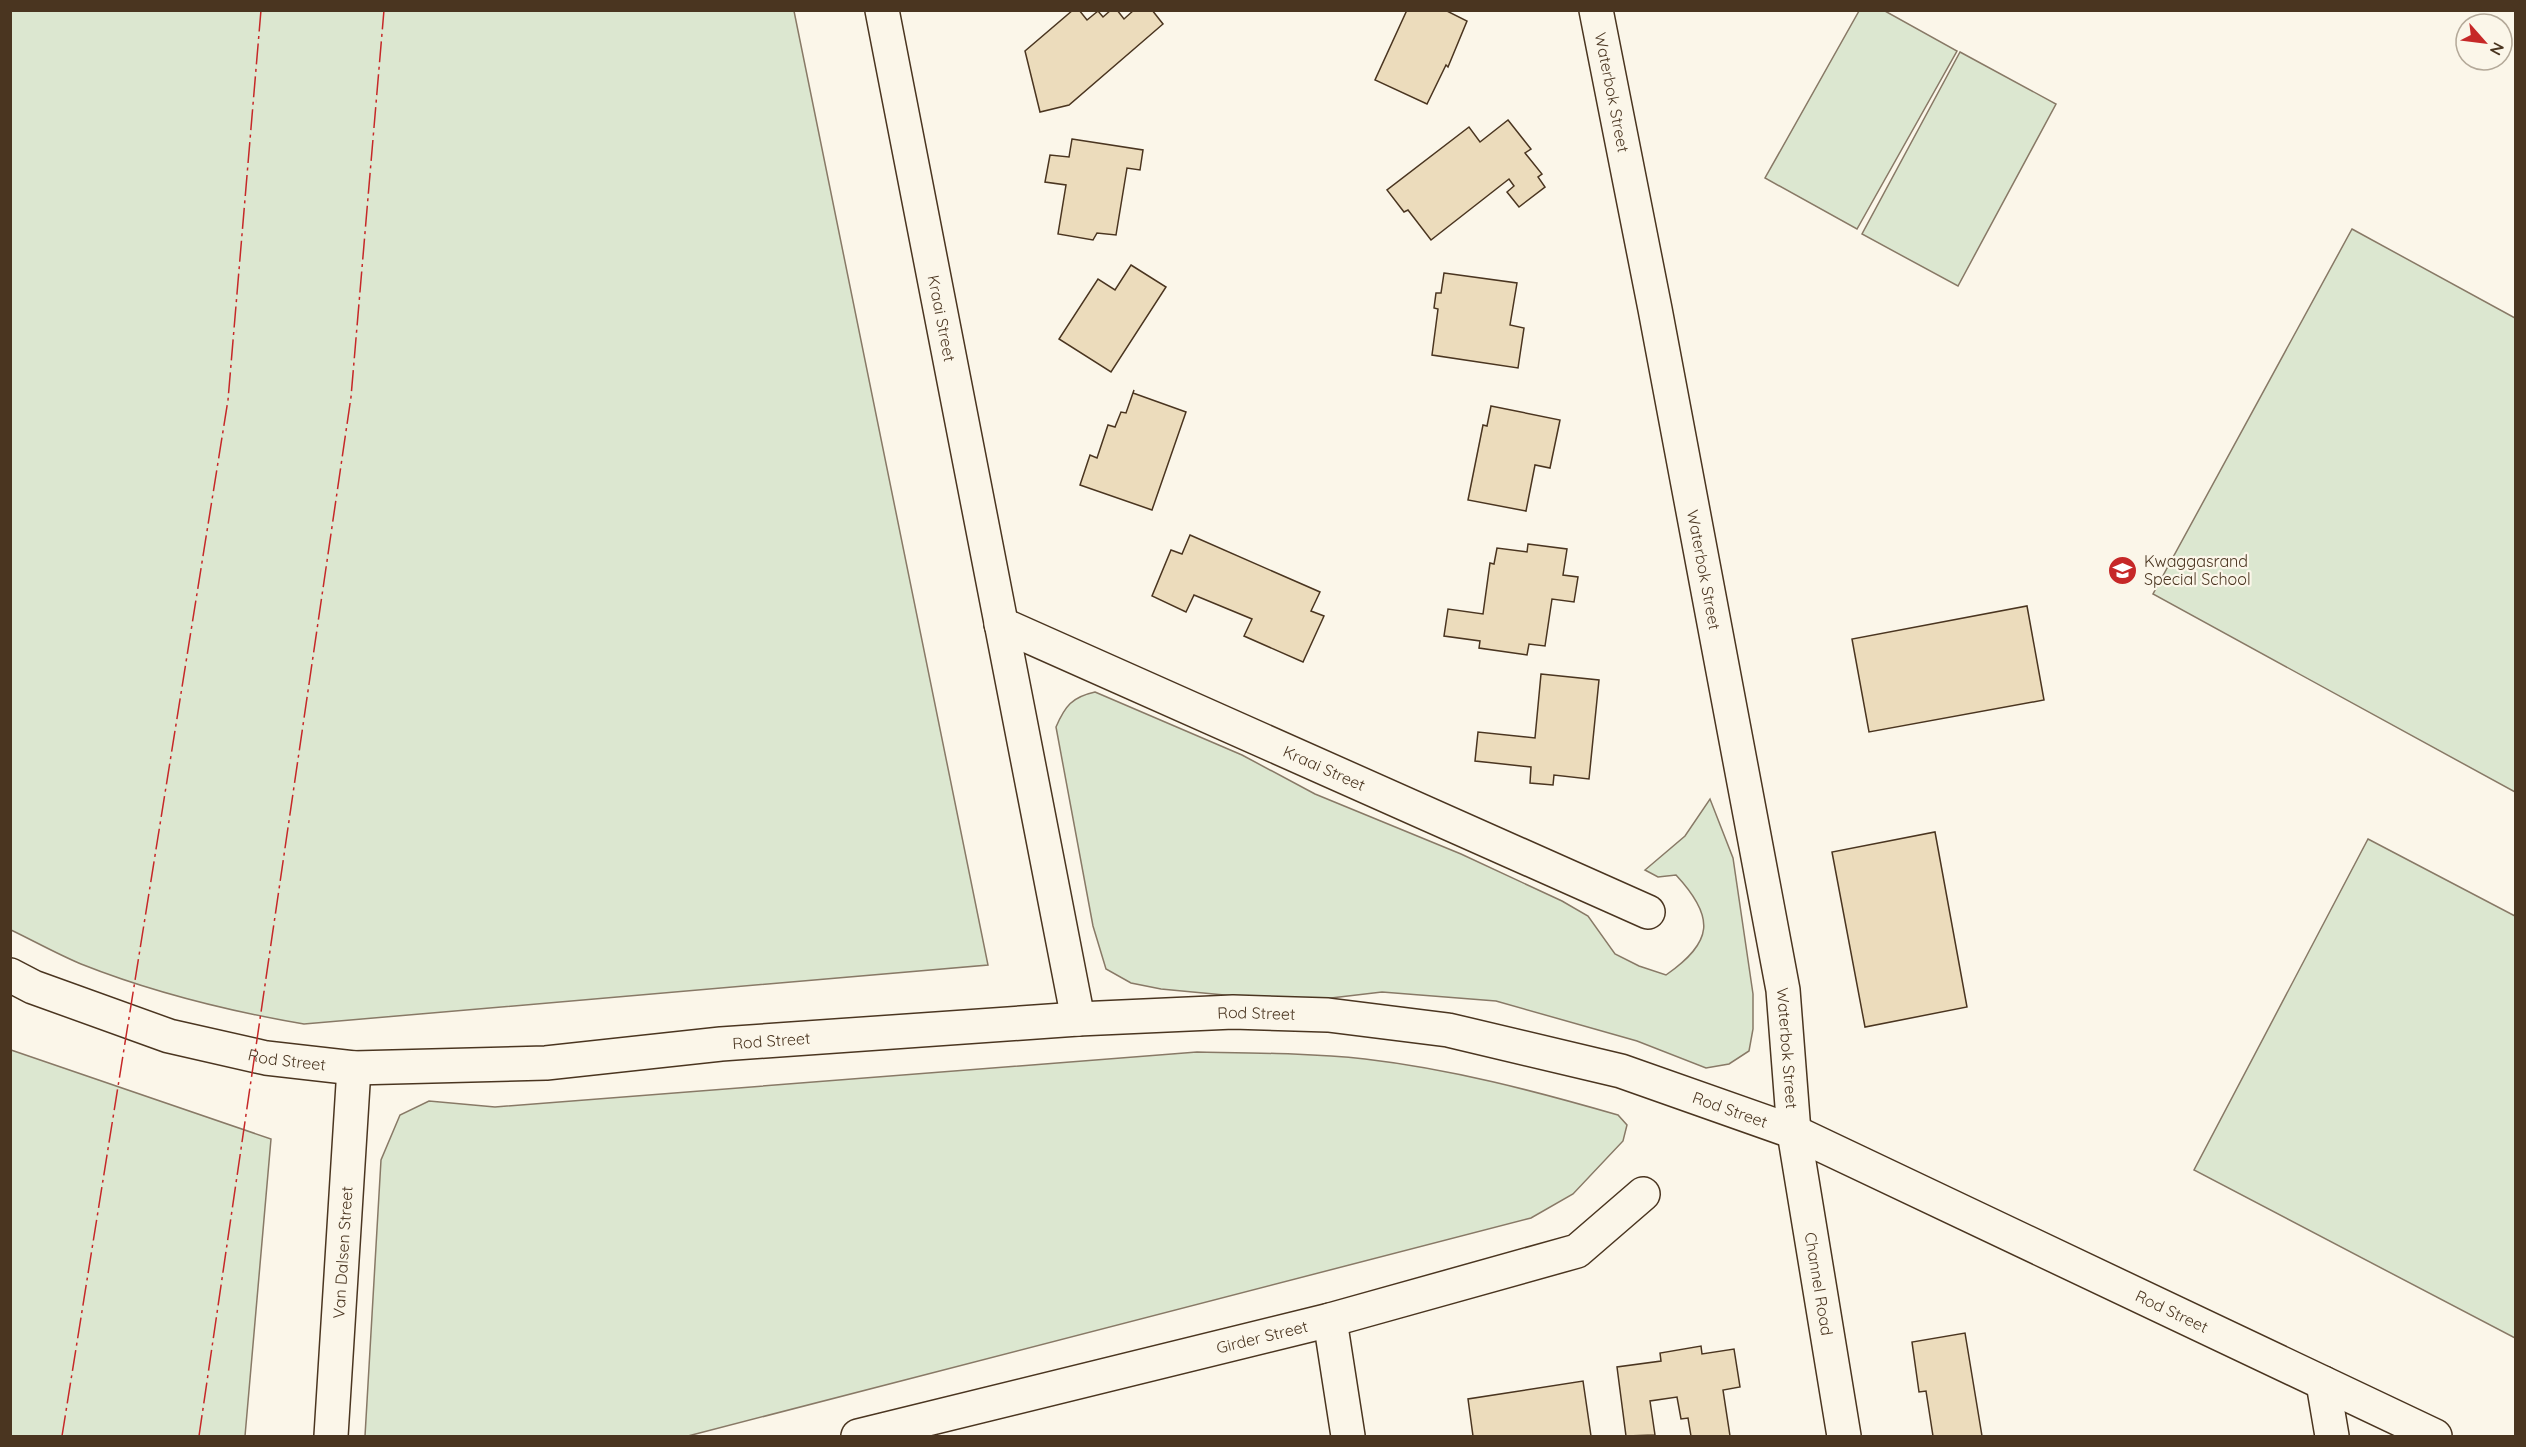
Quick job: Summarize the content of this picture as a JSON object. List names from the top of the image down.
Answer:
{
  "streets": {
    "street": [
      "Waterbok Street",
      "Kraai Street",
      "Rod Street",
      "Van Dalsen Street",
      "Channel Road",
      "Girder Street"
    ]
  },
  "crossings": [
    ["Waterbok Street", "Rod Street"],
    ["Waterbok Street", "Channel Road"],
    ["Kraai Street", "Rod Street"],
    ["Rod Street", "Van Dalsen Street"],
    ["Rod Street", "Channel Road"]
  ],
  "places": {
    "school or university": ["Kwaggasrand Special School"]
  },
  "north": "bottom right"
}
